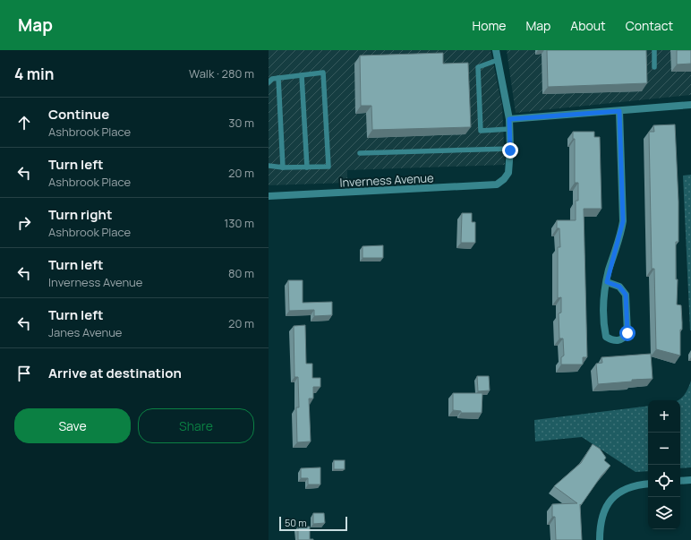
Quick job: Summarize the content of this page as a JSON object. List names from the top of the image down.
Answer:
{
  "streets": {
    "street": ["Inverness Avenue"]
  },
  "scale_bar": "50 m",
  "page": {
    "header": "Map",
    "nav": [
      "Home",
      "Map",
      "About",
      "Contact"
    ],
    "heading": ["4 min", "Walk · 280 m"],
    "list": [
      ["Continue", "Ashbrook Place", "30 m"],
      ["Turn left", "Ashbrook Place", "20 m"],
      ["Turn right", "Ashbrook Place", "130 m"],
      ["Turn left", "Inverness Avenue", "80 m"],
      ["Turn left", "Janes Avenue", "20 m"],
      "Arrive at destination"
    ],
    "buttons": ["Save", "Share"],
    "map_buttons": ["+", "−"],
    "scale": "50 m"
  }
}
